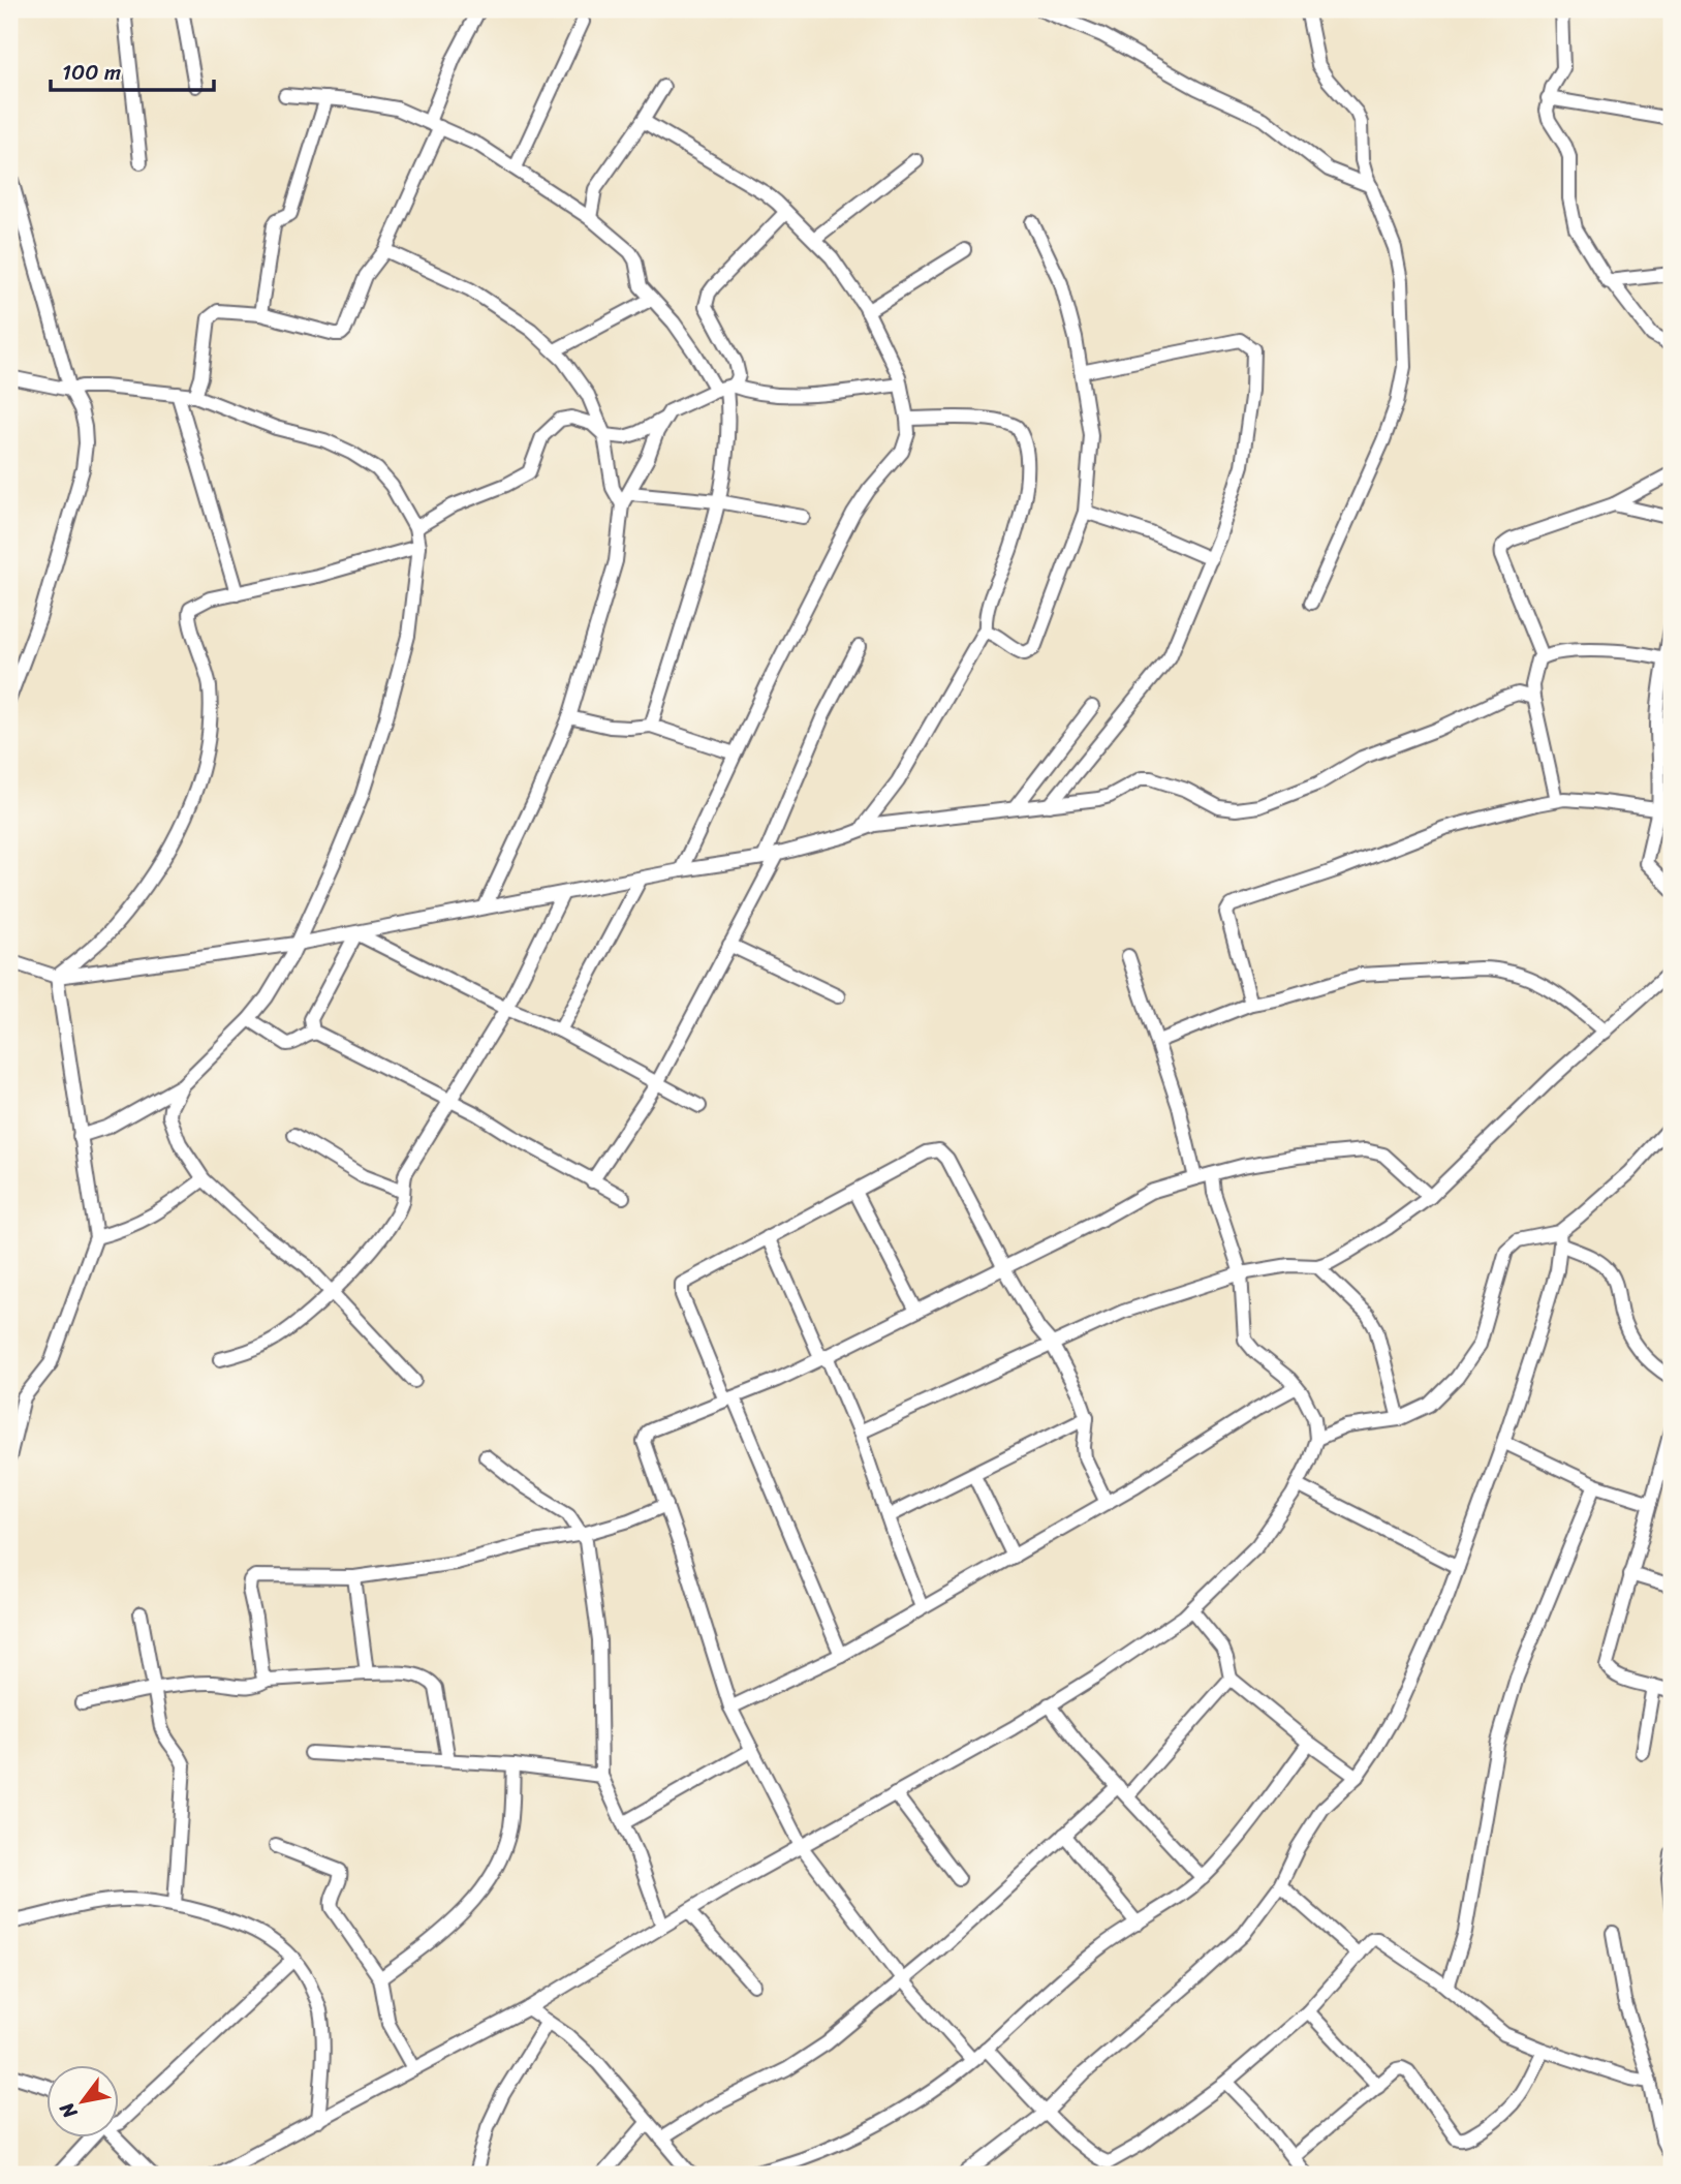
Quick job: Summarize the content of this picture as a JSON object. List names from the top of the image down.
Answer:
{
  "scale_bar": "100 m",
  "north": "bottom left"
}
